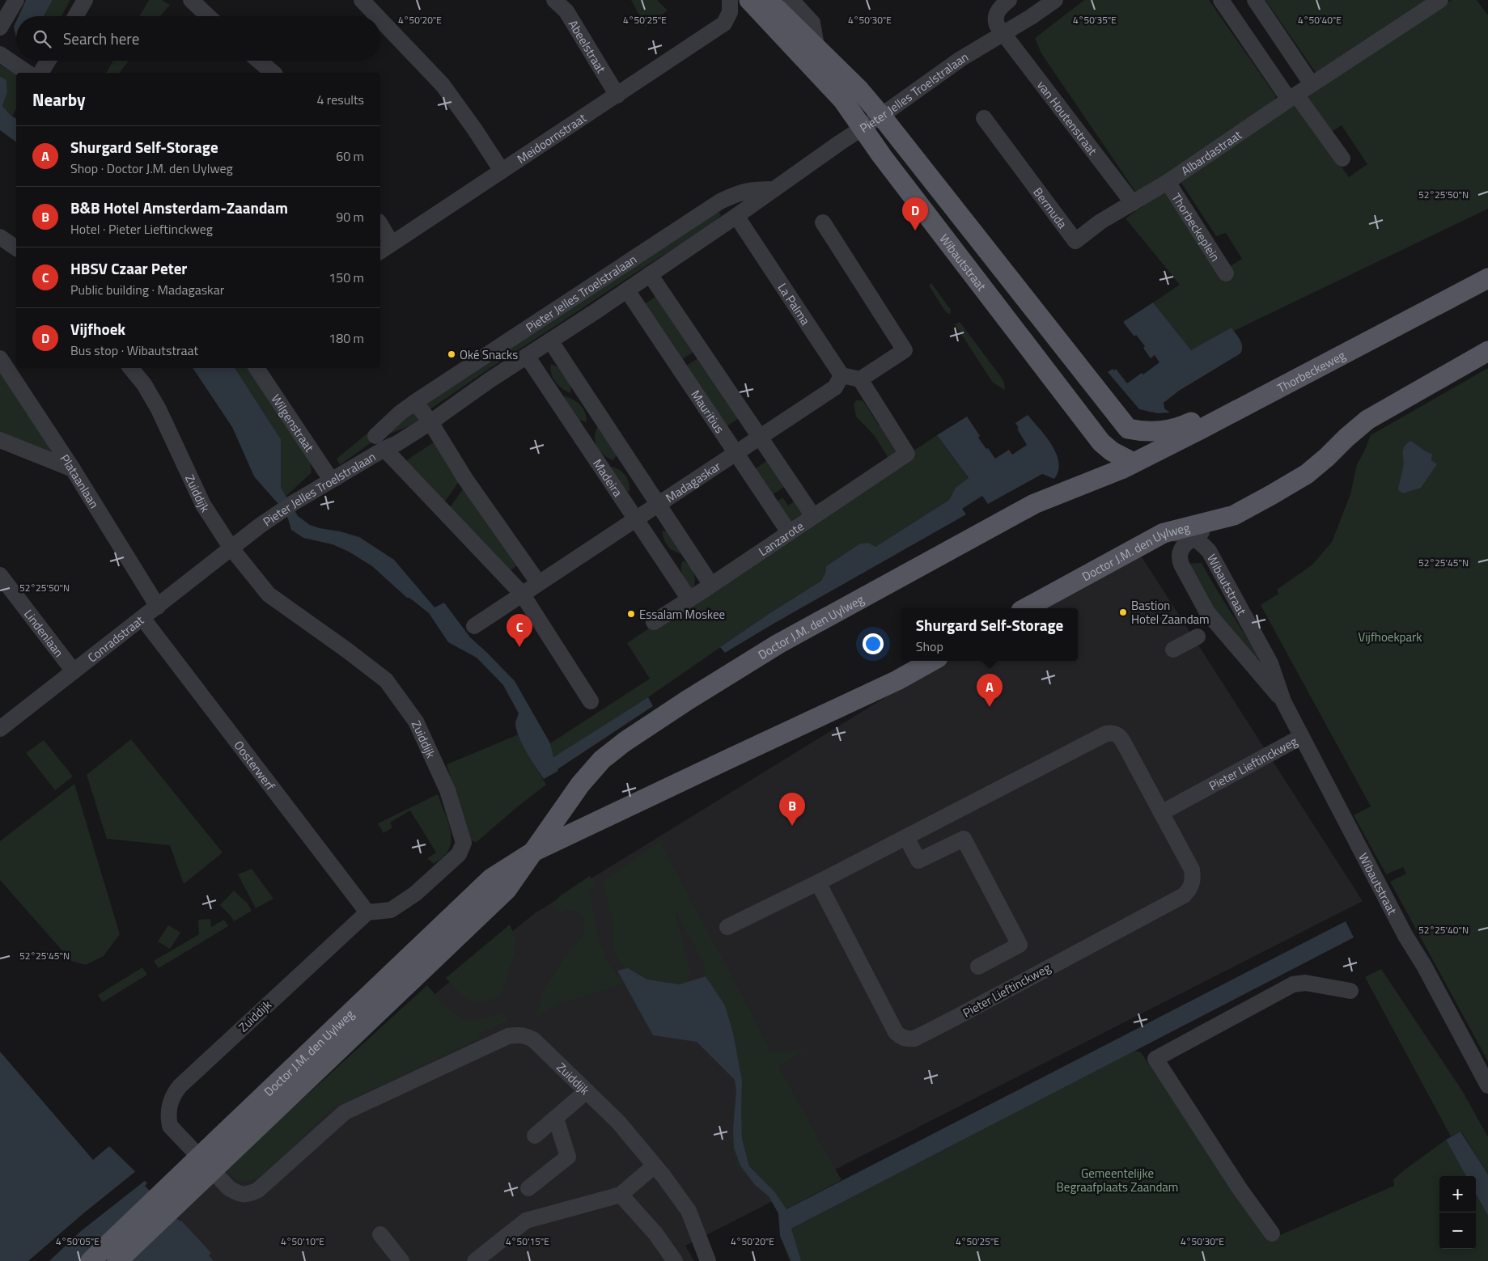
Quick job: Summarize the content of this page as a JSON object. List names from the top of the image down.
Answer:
{
  "streets": {
    "main road": ["Wibautstraat", "Thorbeckeweg", "Doctor J.M. den Uylweg"],
    "street": [
      "Abeelstraat",
      "Pieter Jelles Troelstralaan",
      "van Houtenstraat",
      "Meidoornstraat",
      "Albardastraat",
      "Bermuda",
      "Thorbeckeplein",
      "La Palma",
      "Mauritius",
      "Wilgenstraat",
      "Madeira",
      "Plataanlaan",
      "Madagaskar",
      "Zuiddijk",
      "Lanzarote",
      "Lindenlaan",
      "Conradstraat",
      "Pieter Lieftinckweg",
      "Oosterwerf"
    ]
  },
  "crossings": [
    ["Abeelstraat", "Meidoornstraat"],
    ["Pieter Jelles Troelstralaan", "van Houtenstraat"],
    ["Pieter Jelles Troelstralaan", "Wibautstraat"],
    ["Pieter Jelles Troelstralaan", "La Palma"],
    ["Pieter Jelles Troelstralaan", "Mauritius"],
    ["Pieter Jelles Troelstralaan", "Wilgenstraat"],
    ["Pieter Jelles Troelstralaan", "Madeira"],
    ["Pieter Jelles Troelstralaan", "Zuiddijk"],
    ["Pieter Jelles Troelstralaan", "Conradstraat"],
    ["van Houtenstraat", "Albardastraat"],
    ["van Houtenstraat", "Bermuda"],
    ["Albardastraat", "Bermuda"],
    ["Albardastraat", "Thorbeckeplein"],
    ["Wibautstraat", "Thorbeckeweg"],
    ["Wibautstraat", "Doctor J.M. den Uylweg"],
    ["Wibautstraat", "Pieter Lieftinckweg"],
    ["La Palma", "Madagaskar"],
    ["Thorbeckeweg", "Doctor J.M. den Uylweg"],
    ["Mauritius", "Madagaskar"],
    ["Mauritius", "Lanzarote"],
    ["Madeira", "Madagaskar"],
    ["Madeira", "Lanzarote"],
    ["Plataanlaan", "Conradstraat"],
    ["Zuiddijk", "Conradstraat"],
    ["Zuiddijk", "Oosterwerf"],
    ["Lindenlaan", "Conradstraat"],
    ["Conradstraat", "Oosterwerf"]
  ],
  "parks": ["Vijfhoekpark", "Gemeentelijke Begraafplaats Zaandam"],
  "places": ["Oké Snacks", "Bastion Hotel Zaandam", "Essalam Moskee"],
  "page": {
    "search": "Search here",
    "heading": ["Nearby", "4 results"],
    "list": [
      {
        "mark": "A",
        "name": "Shurgard Self-Storage",
        "note": "Shop · Doctor J.M. den Uylweg",
        "value": "60 m"
      },
      {
        "mark": "B",
        "name": "B&B Hotel Amsterdam-Zaandam",
        "note": "Hotel · Pieter Lieftinckweg",
        "value": "90 m"
      },
      {
        "mark": "C",
        "name": "HBSV Czaar Peter",
        "note": "Public building · Madagaskar",
        "value": "150 m"
      },
      {
        "mark": "D",
        "name": "Vijfhoek",
        "note": "Bus stop · Wibautstraat",
        "value": "180 m"
      }
    ],
    "pins": [
      "D",
      "C",
      "A",
      "B"
    ],
    "popup": ["Shurgard Self-Storage", "Shop"],
    "map_buttons": ["+", "−"]
  },
  "coordinates": [
    "4°50'20\"E",
    "4°50'25\"E",
    "4°50'30\"E",
    "4°50'35\"E",
    "4°50'40\"E",
    "52°25'50\"N",
    "52°25'45\"N",
    "52°25'40\"N",
    "4°50'05\"E",
    "4°50'10\"E",
    "4°50'15\"E"
  ]
}
